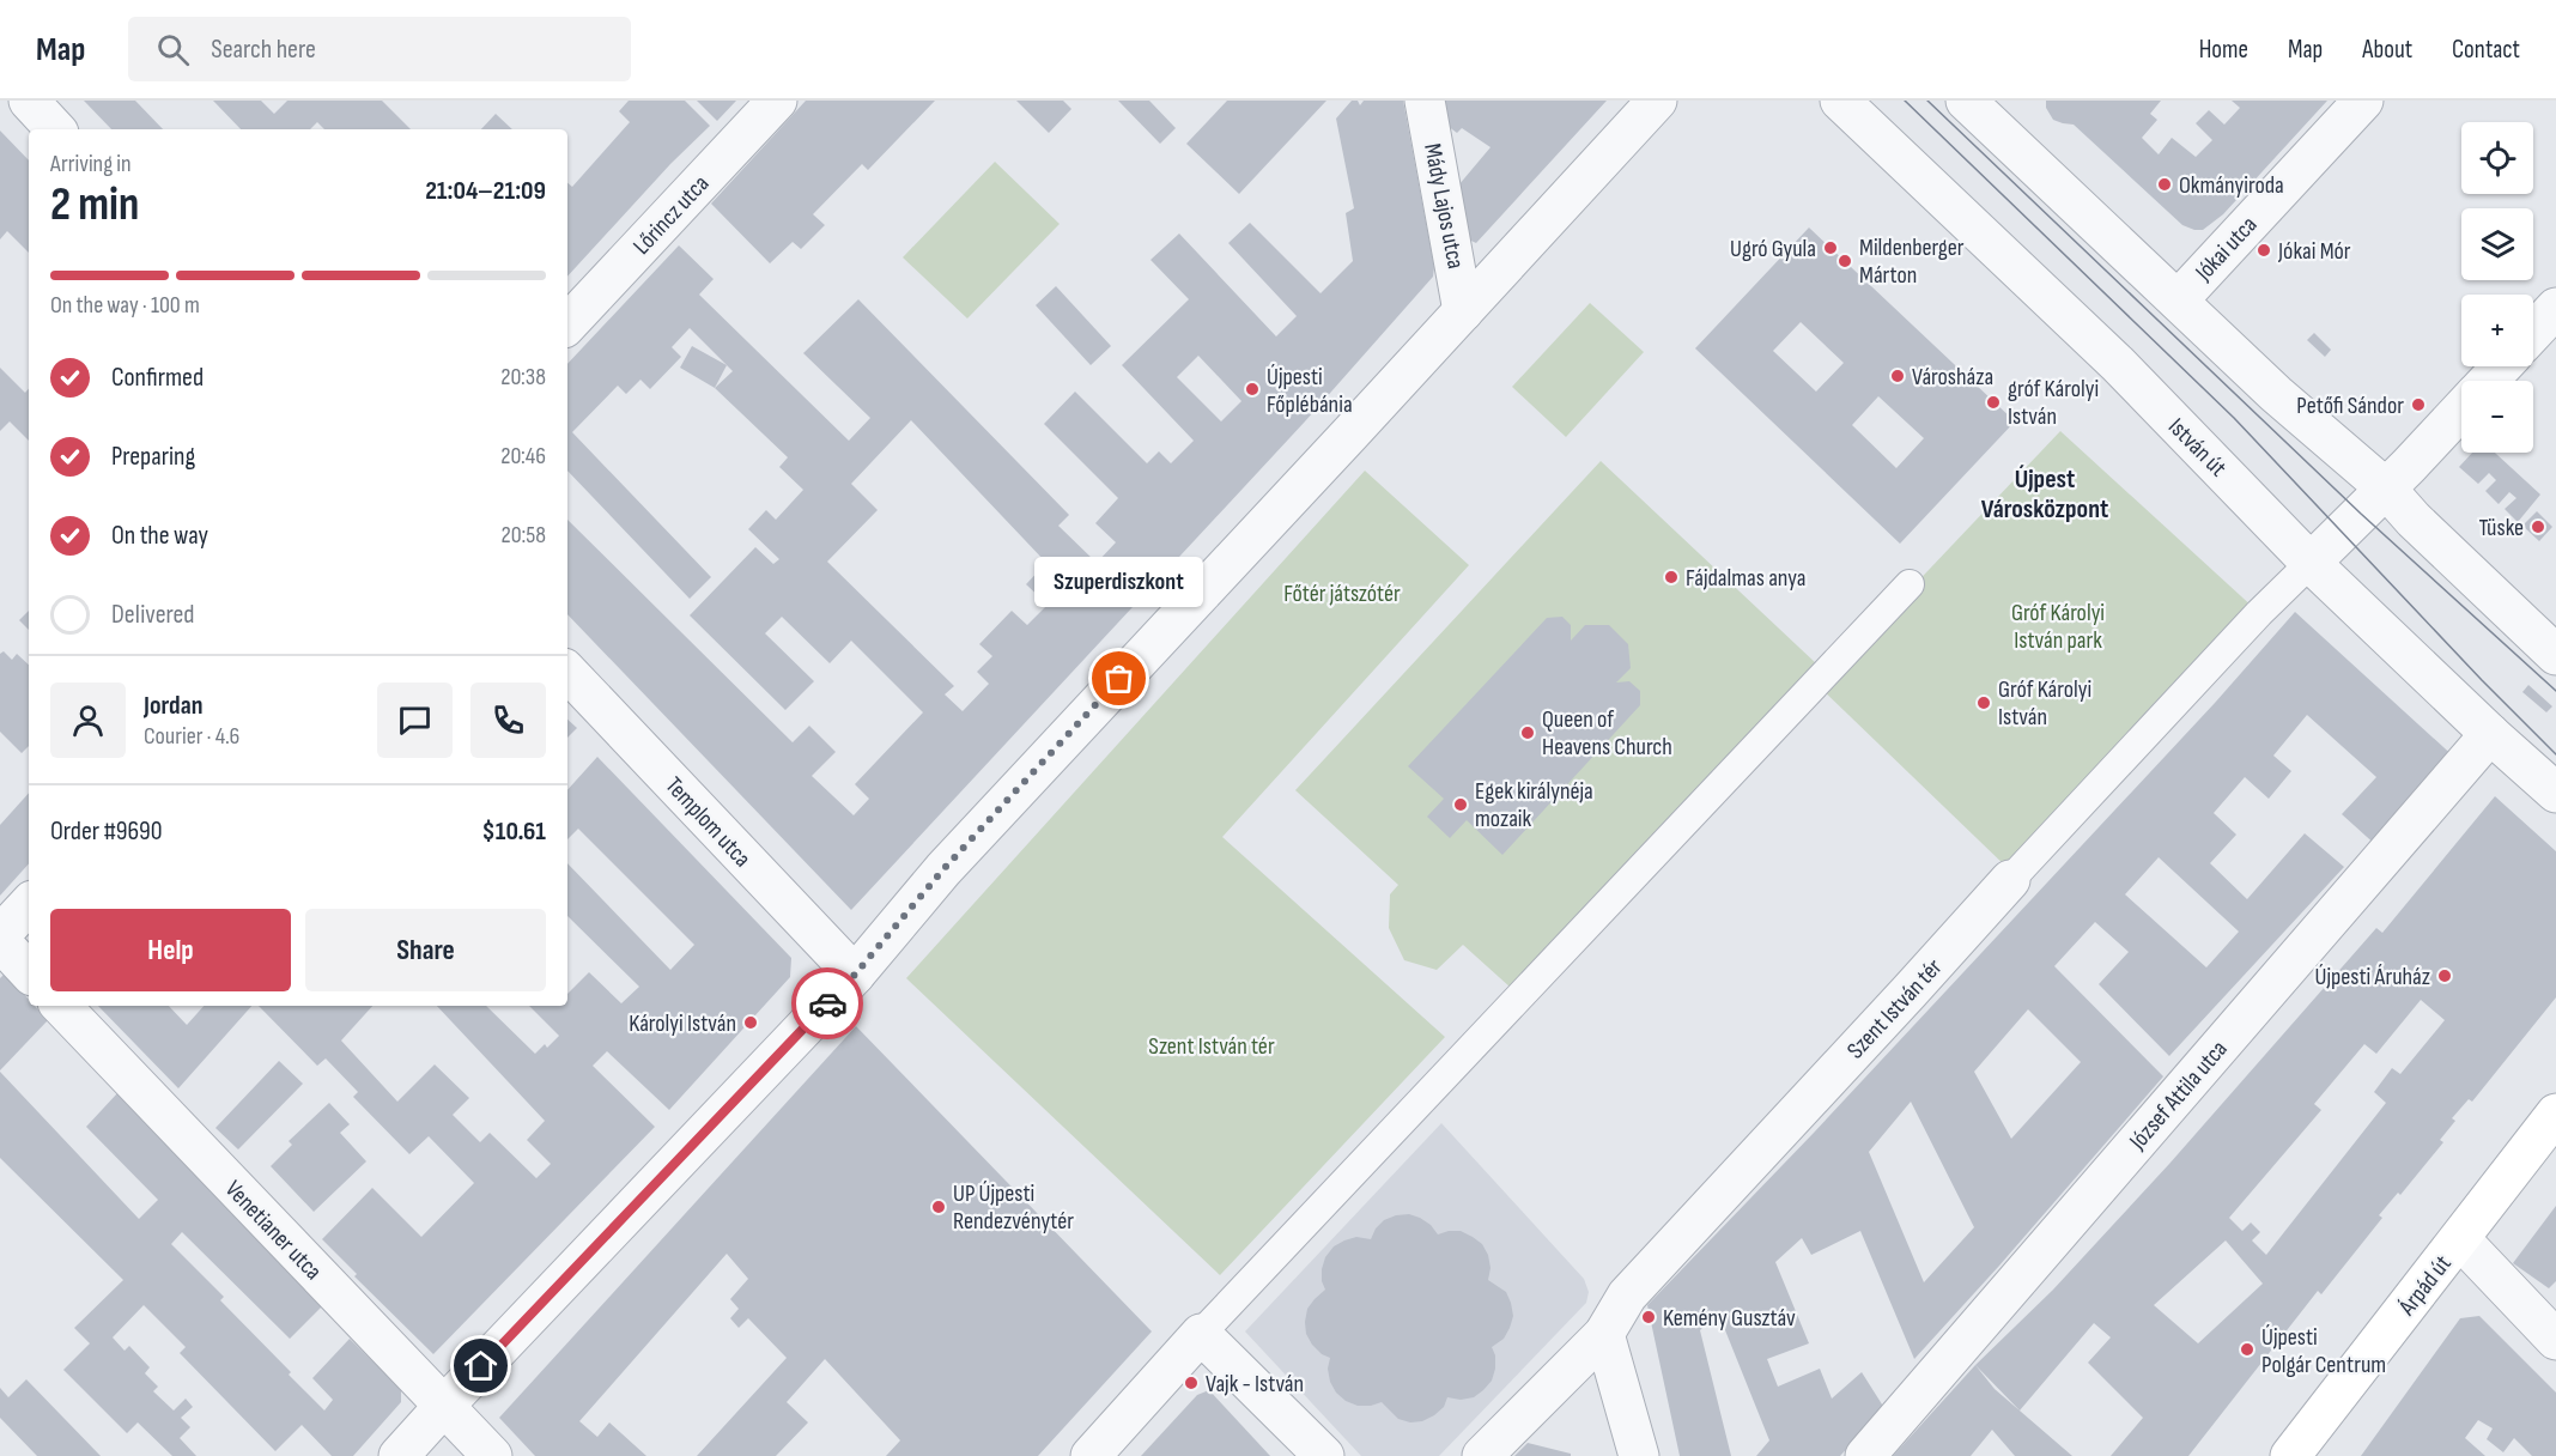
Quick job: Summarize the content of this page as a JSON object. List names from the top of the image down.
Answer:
{
  "streets": {
    "main road": ["Árpád út"],
    "street": [
      "Mády Lajos utca",
      "Lőrincz utca",
      "Jókai utca",
      "István út",
      "Templom utca",
      "Szent István tér",
      "József Attila utca",
      "Venetianer utca"
    ]
  },
  "crossings": [
    ["István út", "Szent István tér"],
    ["István út", "József Attila utca"]
  ],
  "districts": ["Újpest Városközpont"],
  "parks": ["Főtér játszótér", "Gróf Károlyi István park", "Szent István tér"],
  "places": [
    "Okmányiroda",
    "Ugró Gyula",
    "Jókai Mór",
    "Mildenberger Márton",
    "Városháza",
    "Újpesti Főplébánia",
    "gróf Károlyi István",
    "Petőfi Sándor",
    "Tüske",
    "Fájdalmas anya",
    "Szuperdiszkont",
    "Gróf Károlyi István",
    "Queen of Heavens Church",
    "Egek királynéja mozaik",
    "Újpesti Áruház",
    "Károlyi István",
    "UP Újpesti Rendezvénytér",
    "Kemény Gusztáv",
    "Újpesti Polgár Centrum",
    "Vajk - István"
  ],
  "page": {
    "header": "Map",
    "search": "Search here",
    "nav": [
      "Home",
      "Map",
      "About",
      "Contact"
    ],
    "map_buttons": ["+", "−"],
    "heading": ["2 min", "Arriving in", "21:04–21:09"],
    "panel": [
      "Jordan",
      "Courier · 4.6",
      "Order #9690",
      "$10.61"
    ],
    "bar": "On the way · 100 m",
    "list": [
      ["Confirmed", "20:38"],
      ["Preparing", "20:46"],
      ["On the way", "20:58"],
      "Delivered"
    ],
    "bubble": "Szuperdiszkont",
    "buttons": ["Help", "Share"]
  }
}
